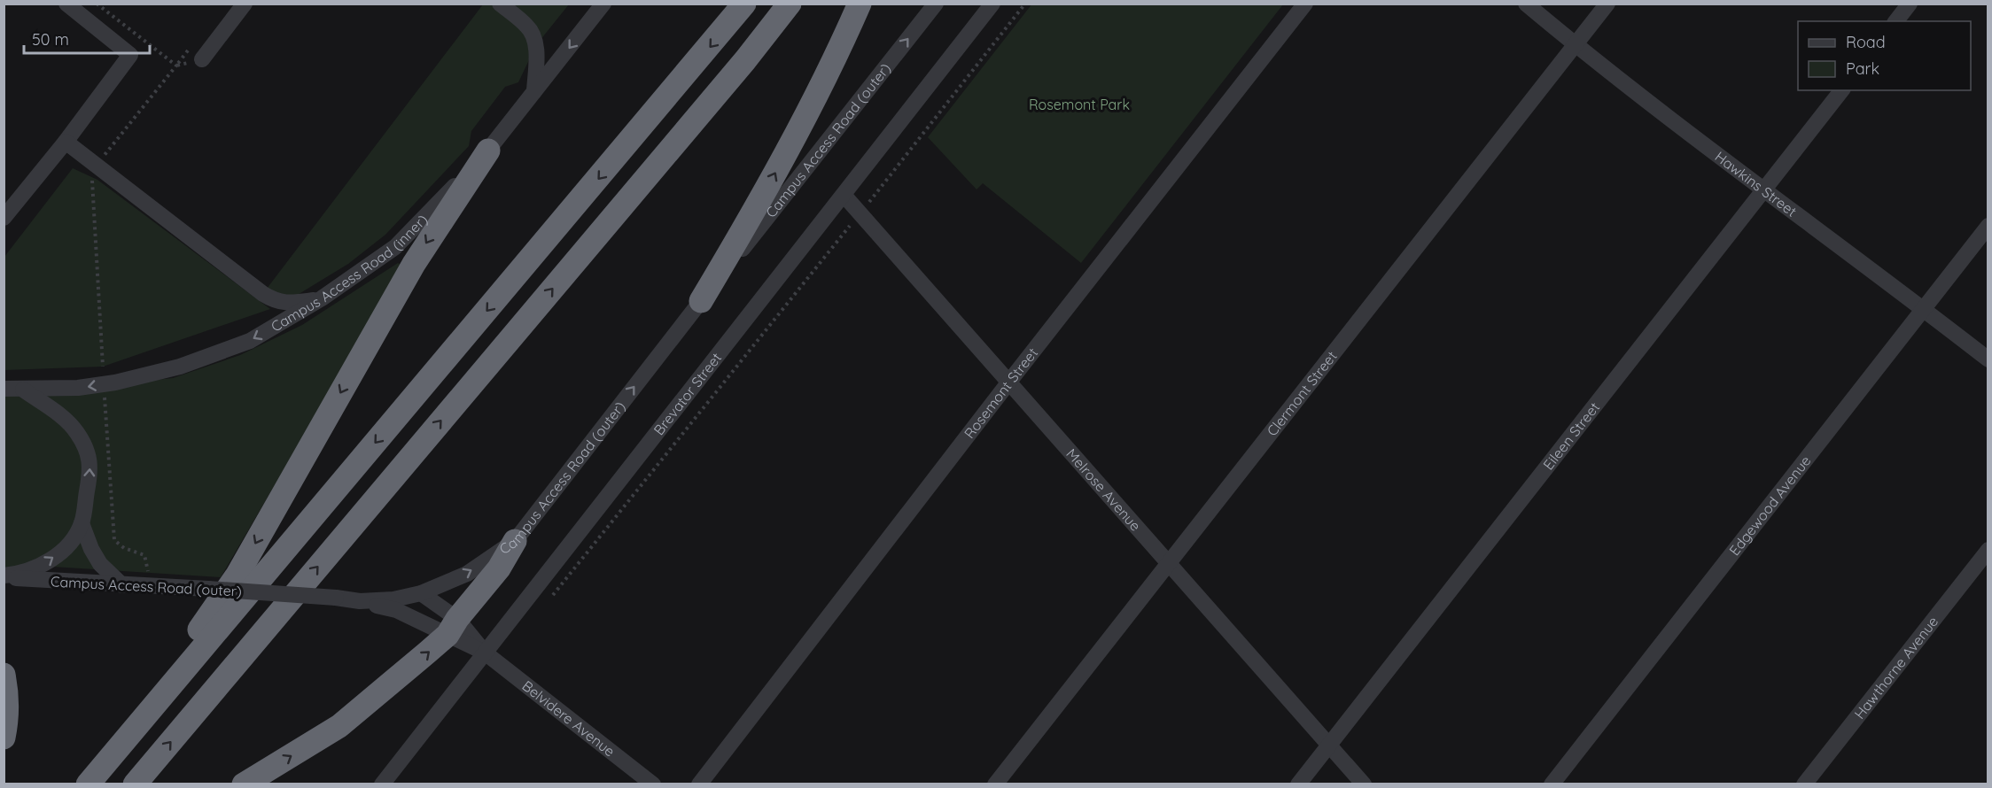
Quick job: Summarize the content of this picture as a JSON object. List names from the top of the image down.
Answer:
{
  "streets": {
    "street": [
      "Campus Access Road (outer)",
      "Hawkins Street",
      "Campus Access Road (inner)",
      "Rosemont Street",
      "Brevator Street",
      "Clermont Street",
      "Eileen Street",
      "Melrose Avenue",
      "Edgewood Avenue",
      "Hawthorne Avenue",
      "Belvidere Avenue"
    ]
  },
  "crossings": [
    ["Campus Access Road (outer)", "Belvidere Avenue"],
    ["Hawkins Street", "Clermont Street"],
    ["Hawkins Street", "Eileen Street"],
    ["Hawkins Street", "Edgewood Avenue"],
    ["Rosemont Street", "Melrose Avenue"],
    ["Brevator Street", "Melrose Avenue"],
    ["Brevator Street", "Belvidere Avenue"],
    ["Clermont Street", "Melrose Avenue"],
    ["Eileen Street", "Melrose Avenue"]
  ],
  "one_way": ["Campus Access Road (outer)", "Campus Access Road (inner)"],
  "parks": ["Rosemont Park"],
  "legend": ["Road", "Park"],
  "scale_bar": "50 m"
}
